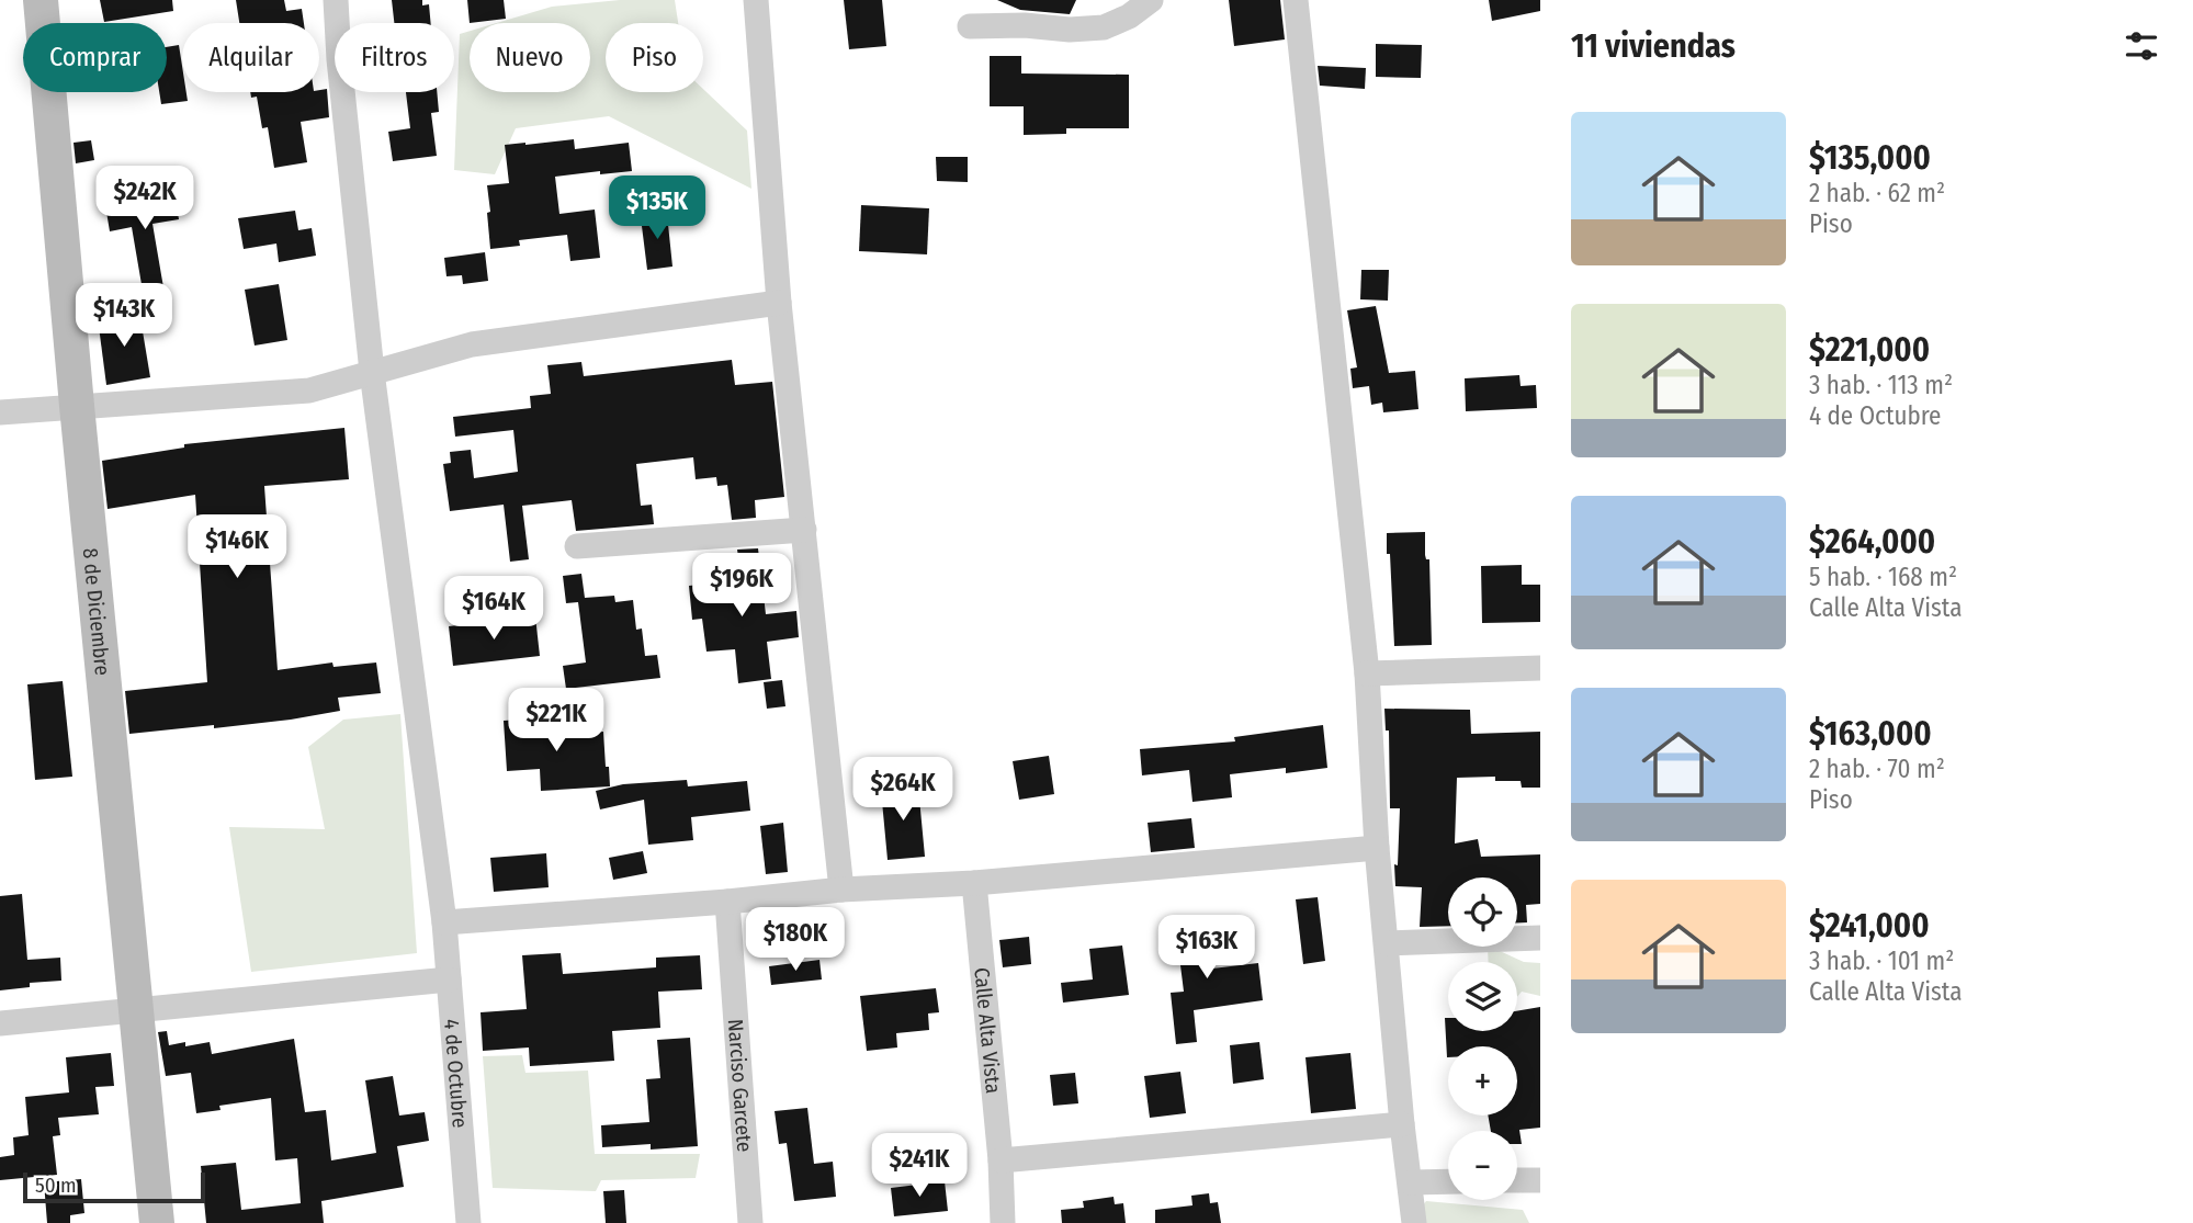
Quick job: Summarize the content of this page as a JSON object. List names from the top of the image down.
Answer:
{
  "streets": {
    "street": [
      "8 de Diciembre",
      "Calle Alta Vista",
      "4 de Octubre",
      "Narciso Garcete"
    ]
  },
  "scale_bar": "50 m",
  "page": {
    "heading": "11 viviendas",
    "chip": [
      "Comprar",
      "Alquilar",
      "Filtros",
      "Nuevo",
      "Piso"
    ],
    "list": [
      {
        "name": "$135,000",
        "note": "2 hab. · 62 m² · Piso"
      },
      {
        "name": "$221,000",
        "note": "3 hab. · 113 m² · 4 de Octubre"
      },
      {
        "name": "$264,000",
        "note": "5 hab. · 168 m² · Calle Alta Vista"
      },
      {
        "name": "$163,000",
        "note": "2 hab. · 70 m² · Piso"
      },
      {
        "name": "$241,000",
        "note": "3 hab. · 101 m² · Calle Alta Vista"
      }
    ],
    "price": [
      "$242K",
      "$135K",
      "$143K",
      "$146K",
      "$196K",
      "$164K",
      "$221K",
      "$264K",
      "$180K",
      "$163K",
      "$241K"
    ],
    "map_buttons": ["+", "−"],
    "scale": "50 m"
  }
}
